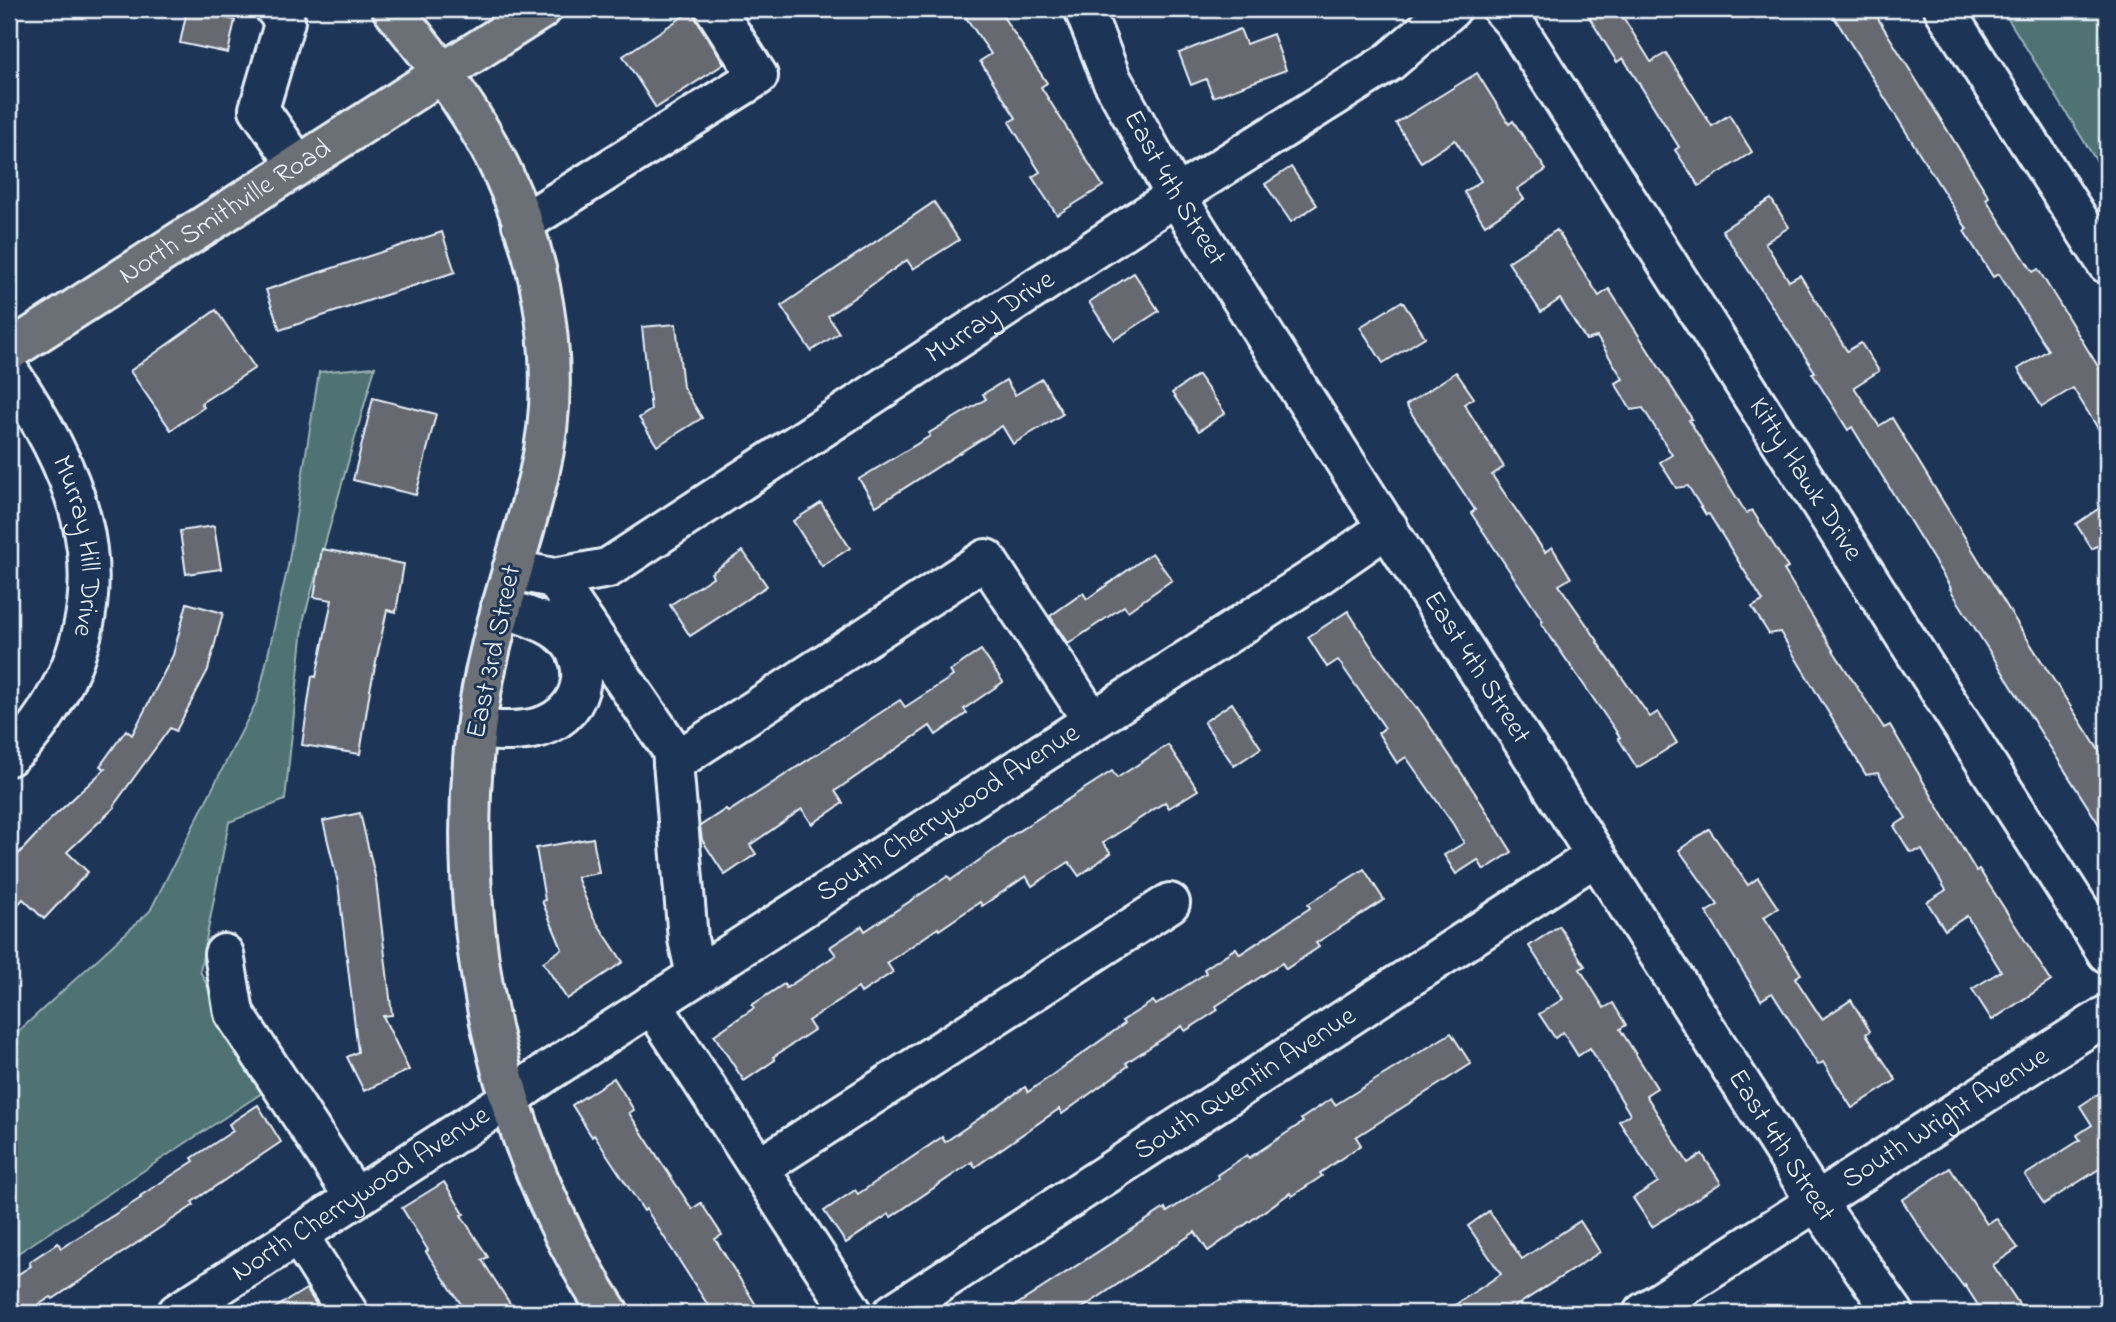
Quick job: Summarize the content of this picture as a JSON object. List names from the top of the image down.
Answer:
{
  "streets": {
    "main road": ["North Smithville Road", "East 3rd Street"],
    "street": [
      "East 4th Street",
      "Murray Drive",
      "Kitty Hawk Drive",
      "Murray Hill Drive",
      "South Cherrywood Avenue",
      "South Quentin Avenue",
      "South Wright Avenue",
      "North Cherrywood Avenue"
    ]
  },
  "crossings": [
    ["East 4th Street", "Murray Drive"],
    ["East 4th Street", "South Cherrywood Avenue"],
    ["East 4th Street", "South Quentin Avenue"],
    ["East 4th Street", "South Wright Avenue"],
    ["North Smithville Road", "East 3rd Street"],
    ["Murray Drive", "East 3rd Street"],
    ["East 3rd Street", "South Cherrywood Avenue"],
    ["East 3rd Street", "North Cherrywood Avenue"],
    ["South Cherrywood Avenue", "North Cherrywood Avenue"]
  ]
}
